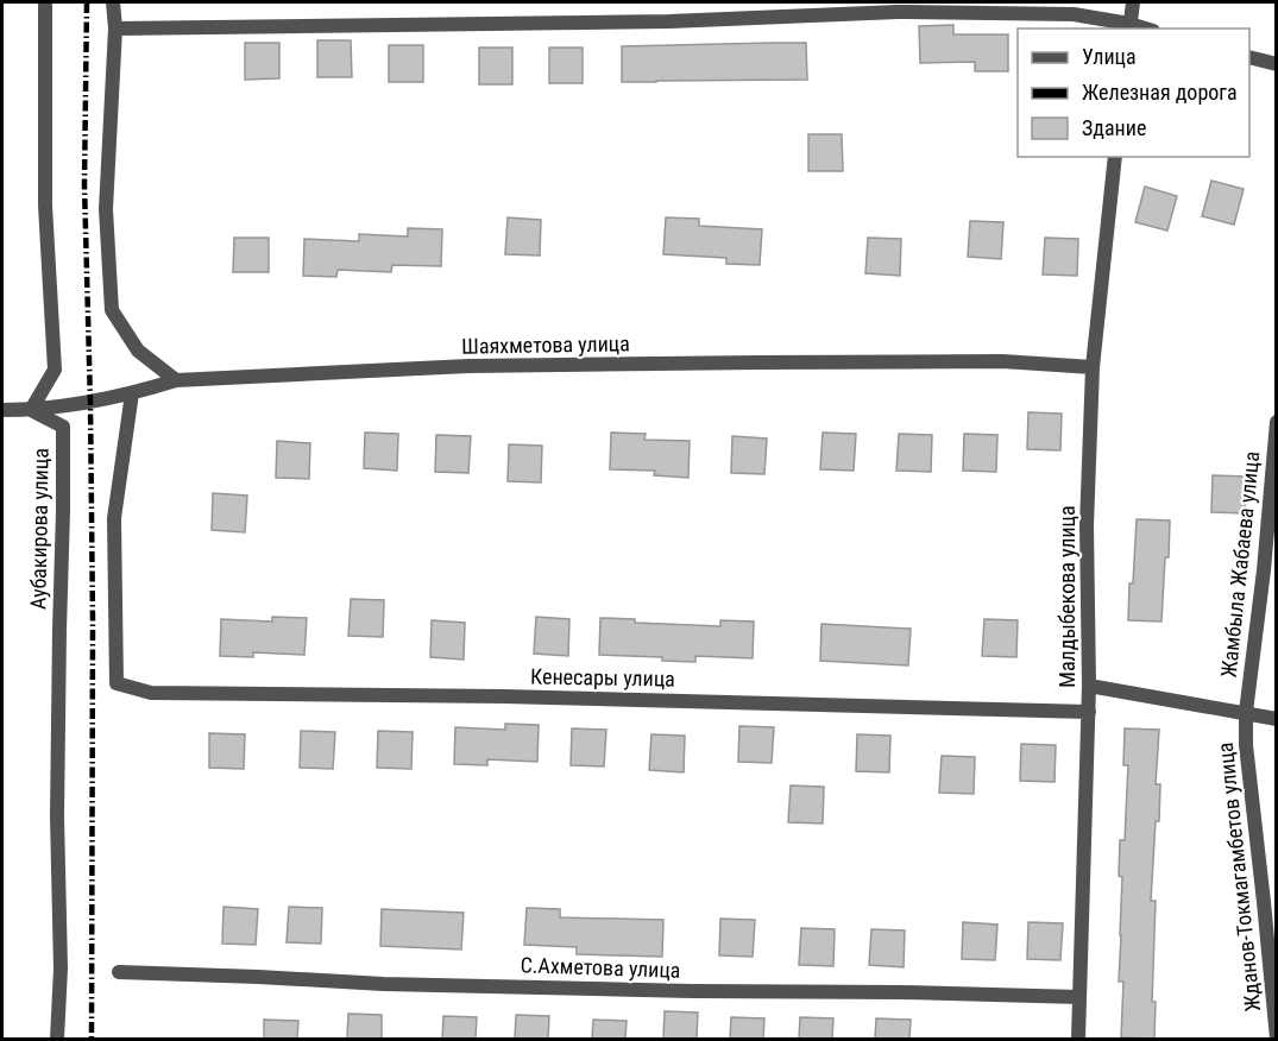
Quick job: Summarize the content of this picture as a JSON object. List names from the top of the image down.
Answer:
{
  "streets": {
    "street": [
      "Шаяхметова улица",
      "Аубакирова улица",
      "Жамбыла Жабаева улица",
      "Малдыбекова улица",
      "Кенесары улица",
      "Жданов-Токмагамбетов улица",
      "С.Ахметова улица"
    ]
  },
  "crossings": [
    ["Шаяхметова улица", "Аубакирова улица"],
    ["Шаяхметова улица", "Малдыбекова улица"],
    ["Шаяхметова улица", "Кенесары улица"],
    ["Жамбыла Жабаева улица", "Жданов-Токмагамбетов улица"],
    ["Малдыбекова улица", "Кенесары улица"],
    ["Малдыбекова улица", "С.Ахметова улица"]
  ],
  "legend": ["Улица", "Железная дорога", "Здание"]
}
